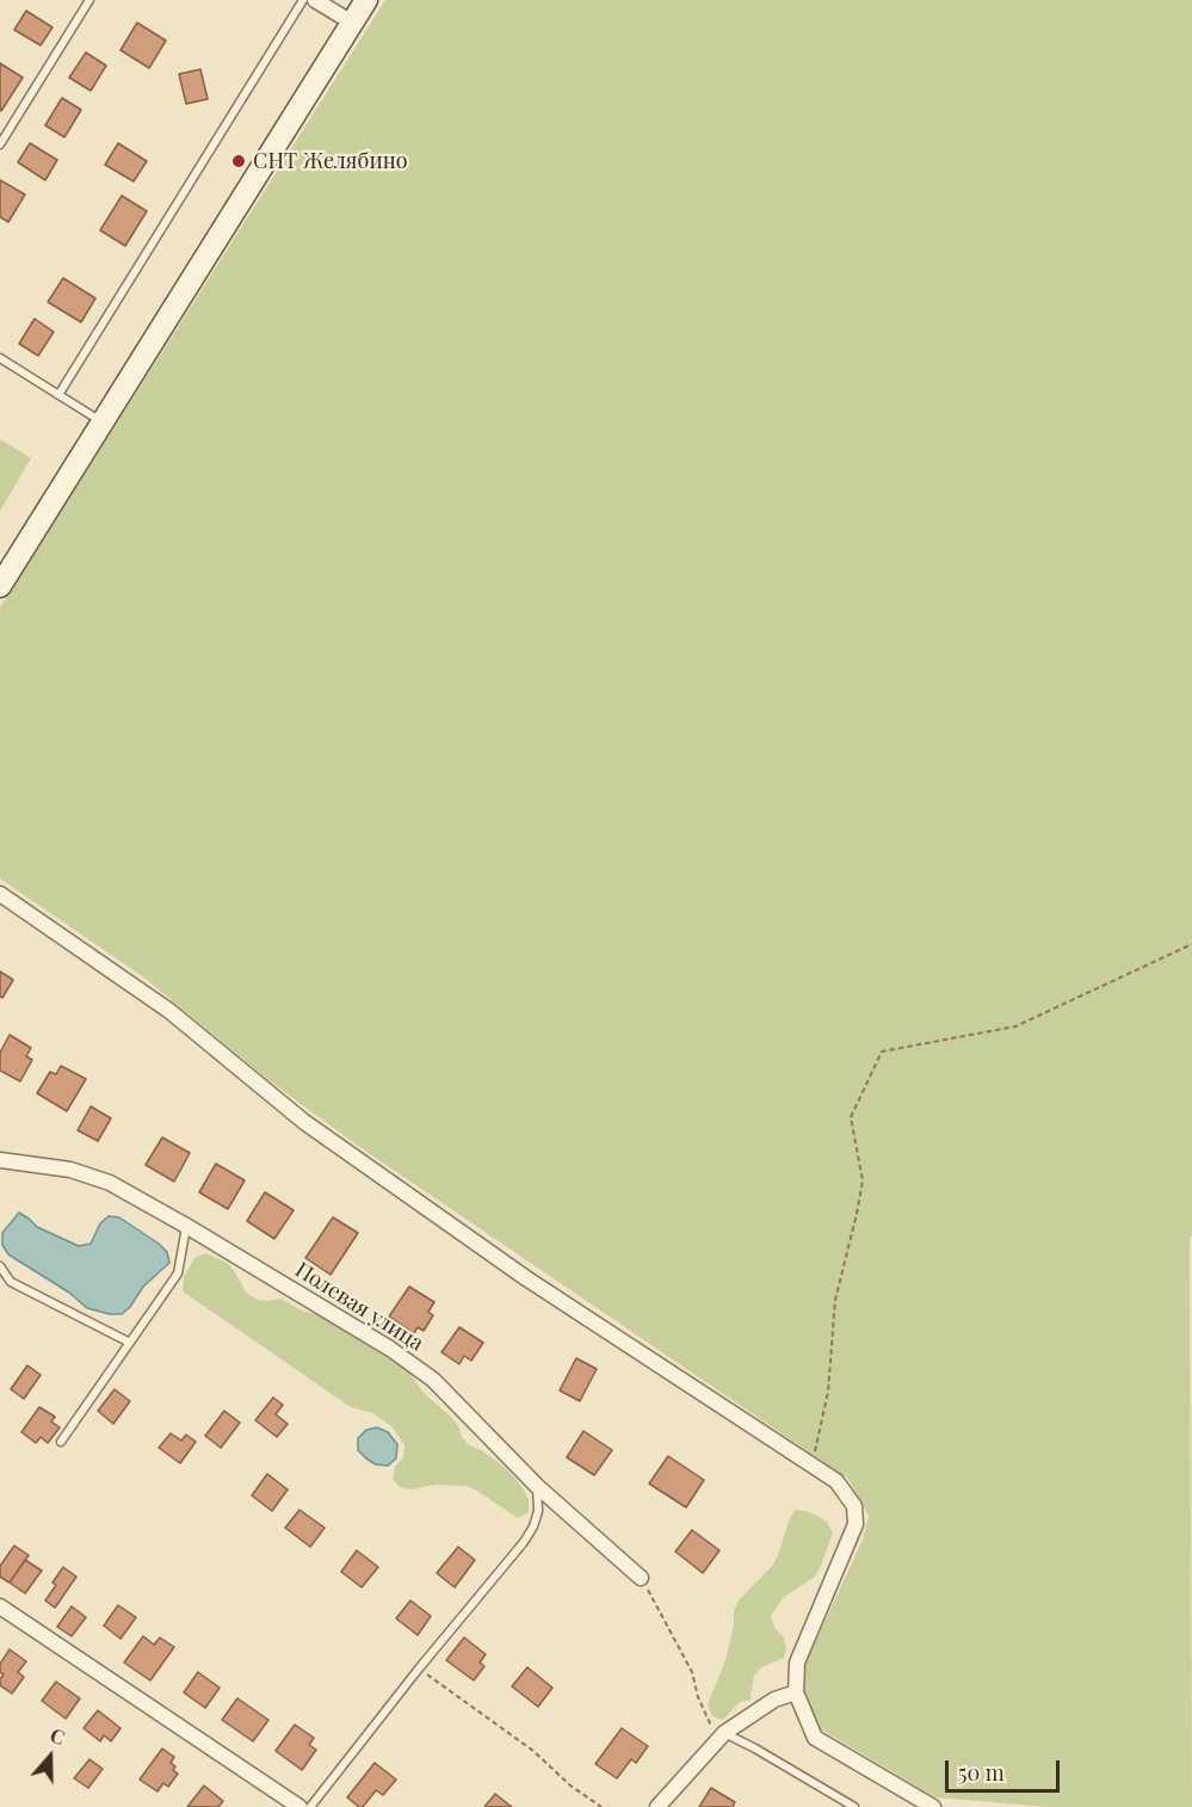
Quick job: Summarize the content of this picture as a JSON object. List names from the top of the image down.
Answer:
{
  "streets": {
    "street": ["Полевая улица"]
  },
  "places": ["СНТ Желябино"],
  "scale_bar": "50 m",
  "north": "top"
}
